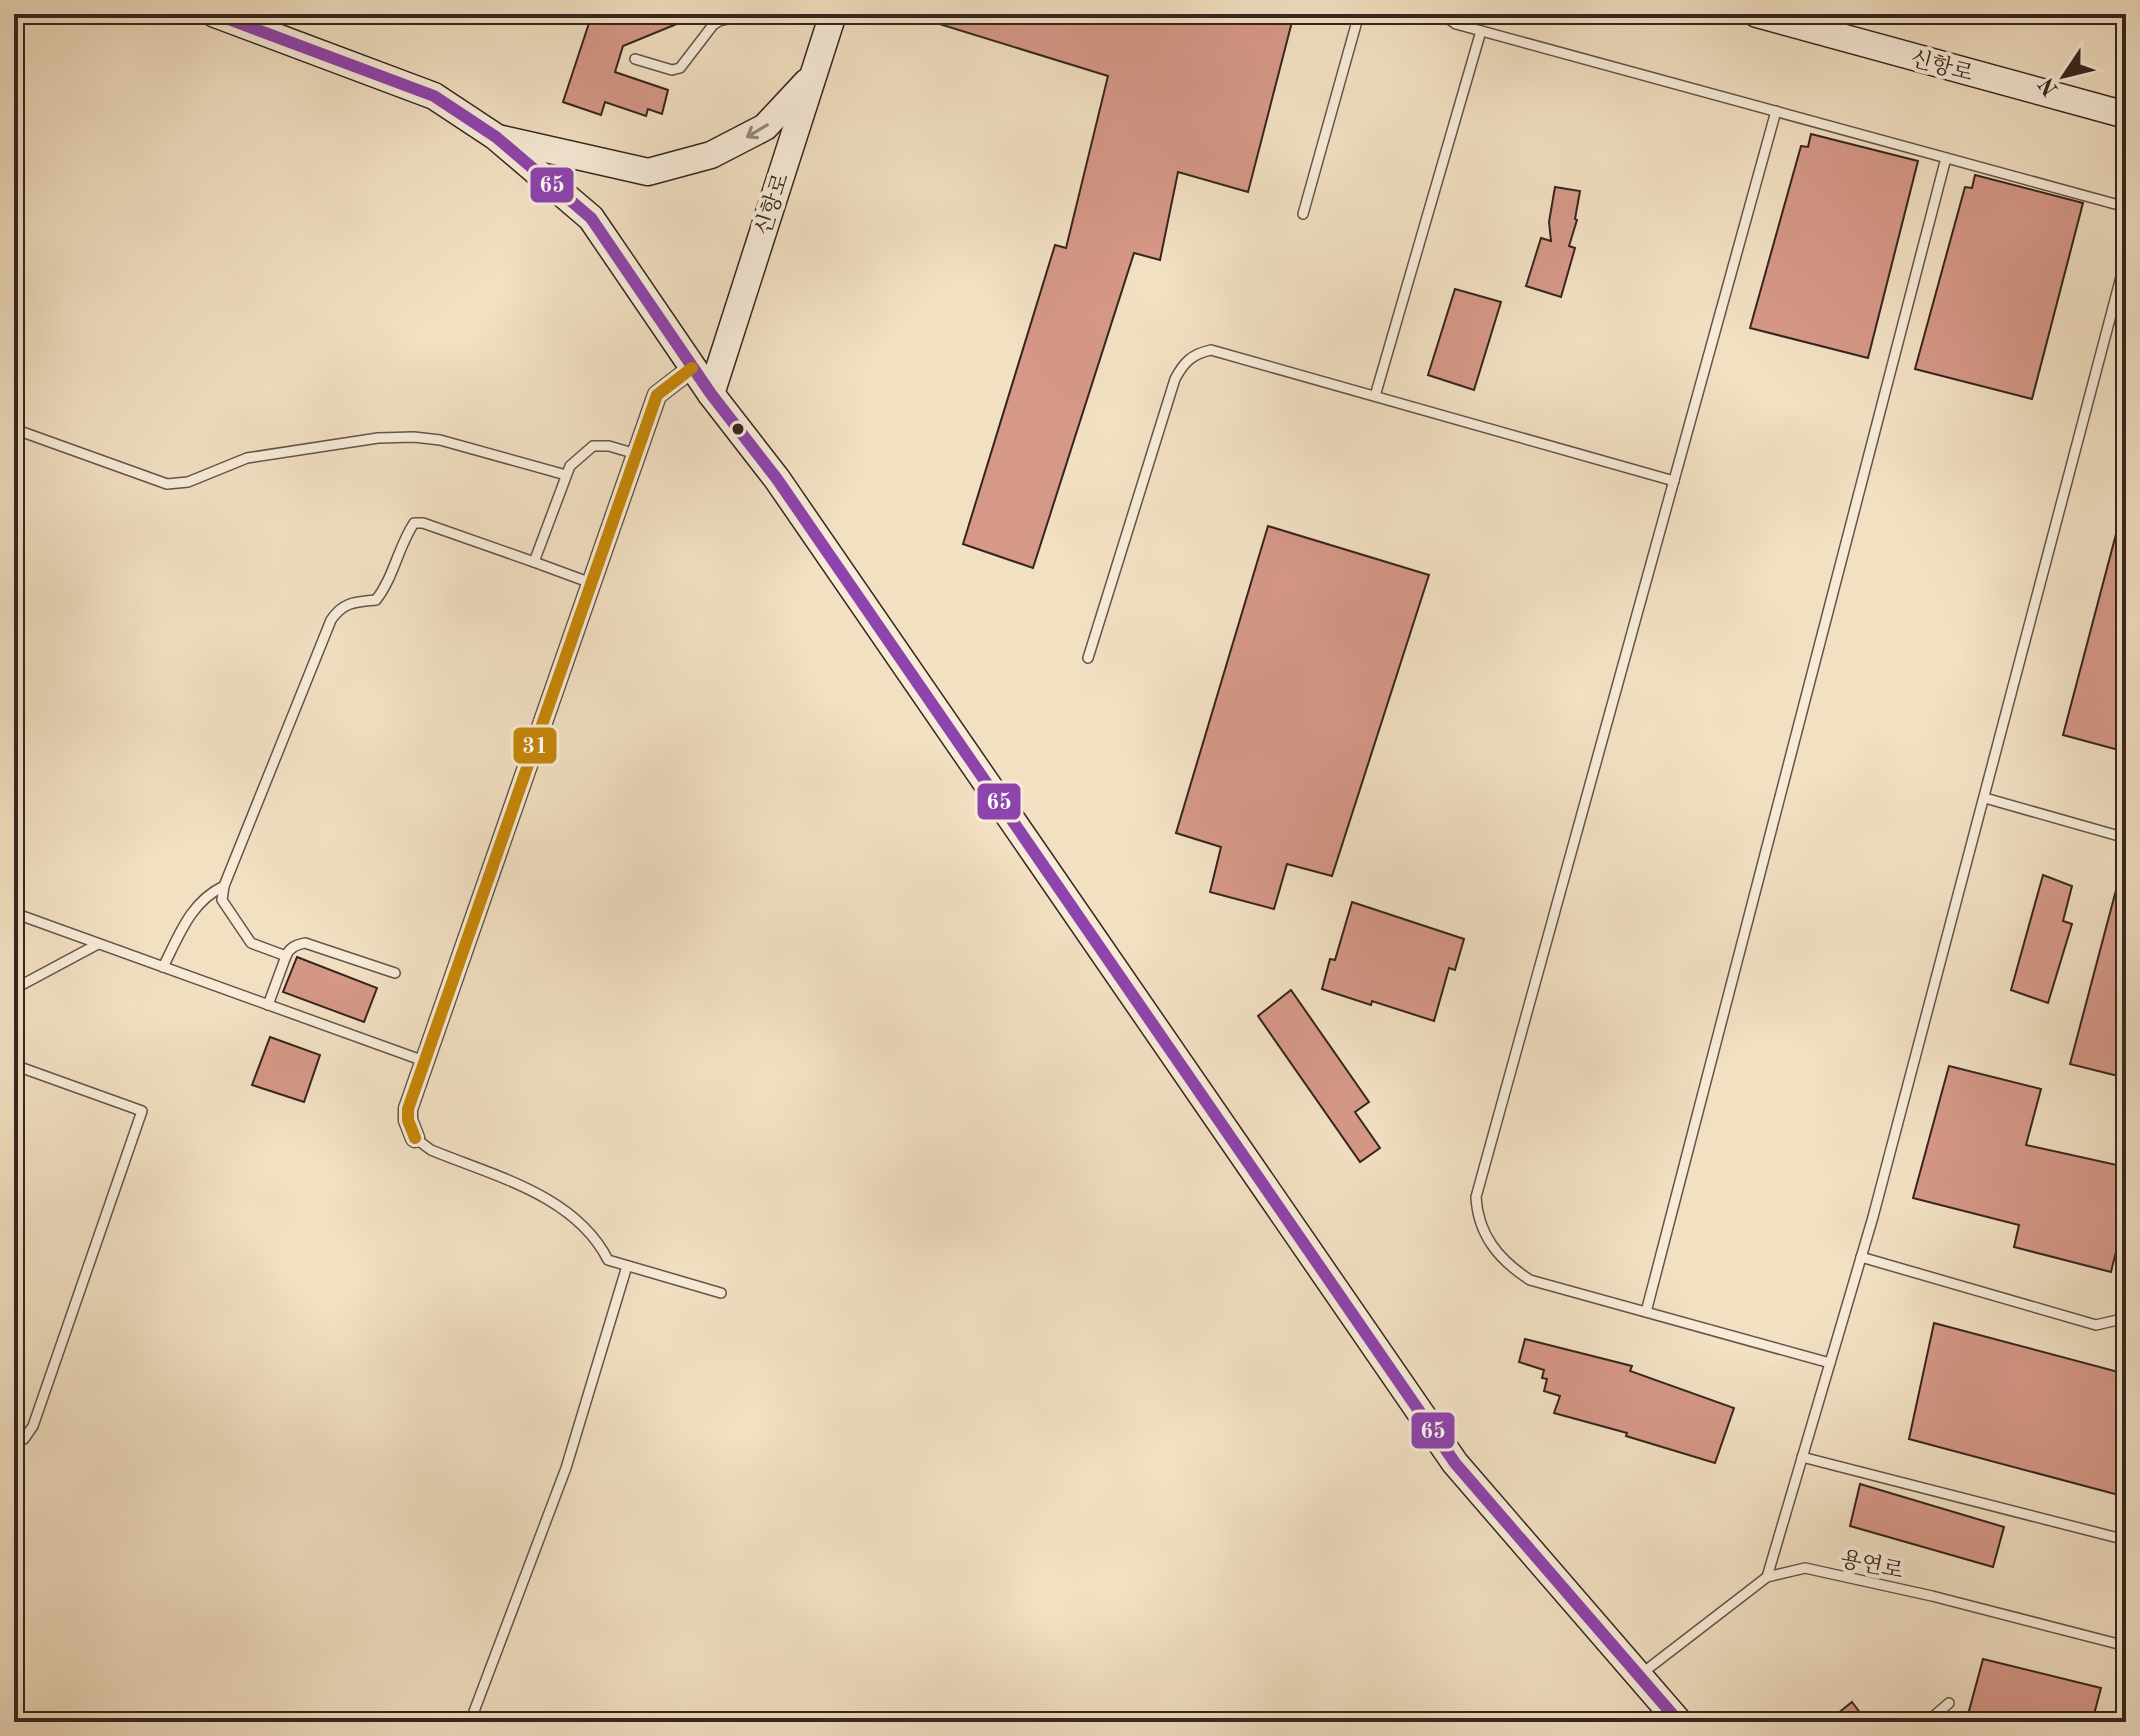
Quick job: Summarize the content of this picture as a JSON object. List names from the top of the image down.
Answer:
{
  "streets": {
    "street": ["신항로"],
    "lane": ["용연로"]
  },
  "lines": ["transit line 65", "transit line 31"],
  "north": "bottom left"
}
